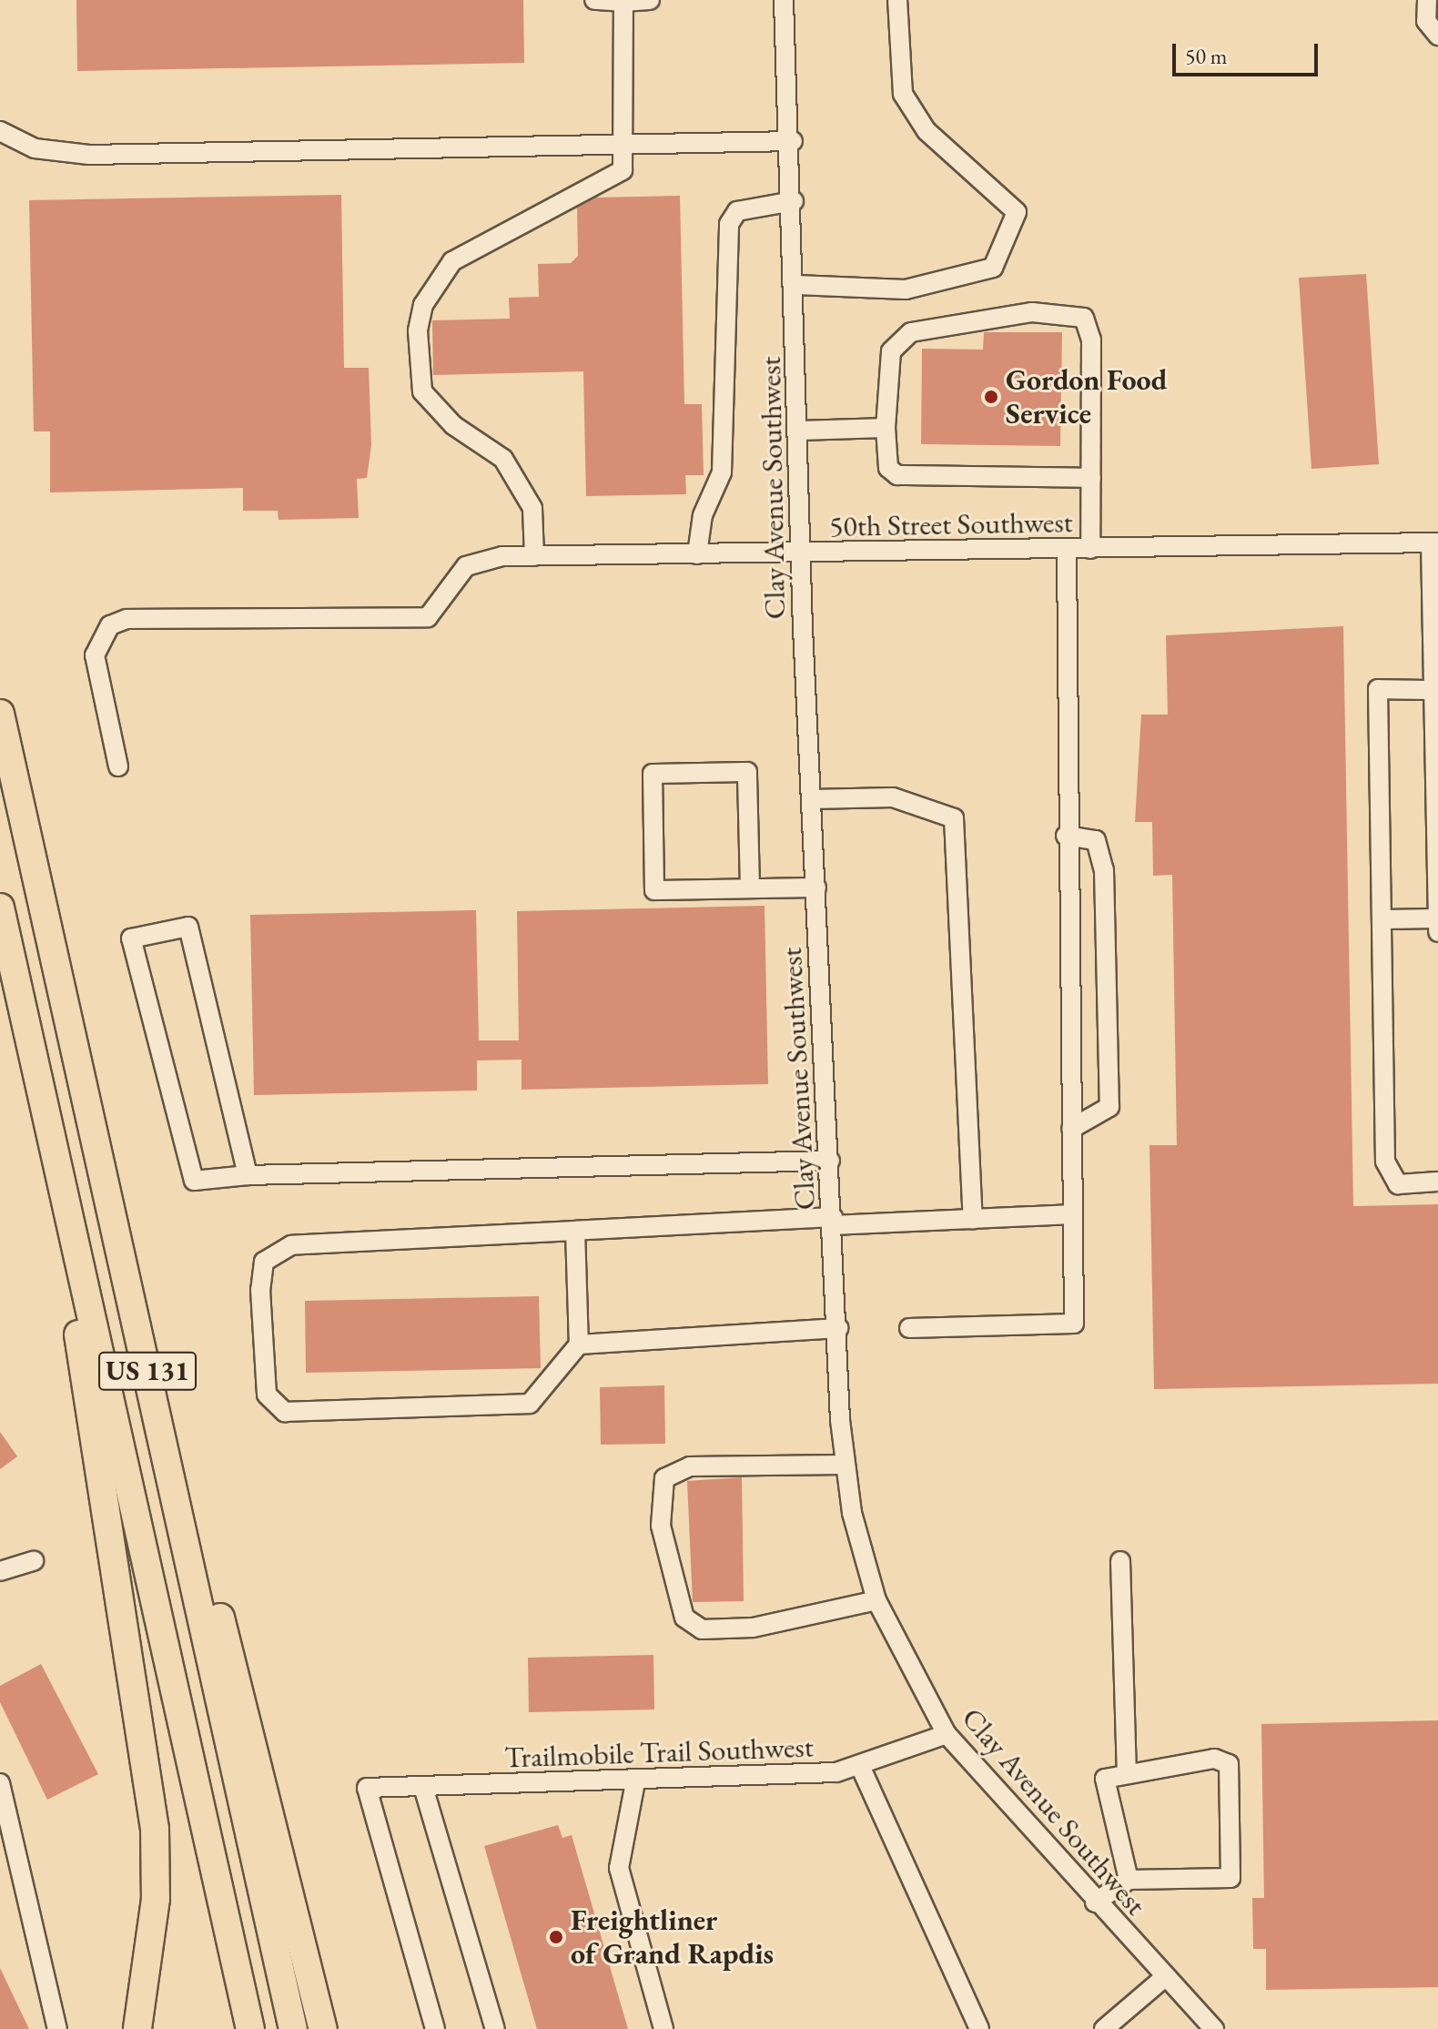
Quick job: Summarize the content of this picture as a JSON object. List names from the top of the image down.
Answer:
{
  "streets": {
    "highway": ["US 131"],
    "street": ["Clay Avenue Southwest", "50th Street Southwest", "Trailmobile Trail Southwest"]
  },
  "crossings": [
    ["Clay Avenue Southwest", "50th Street Southwest"],
    ["Clay Avenue Southwest", "Trailmobile Trail Southwest"]
  ],
  "places": ["Gordon Food Service", "Freightliner of Grand Rapdis"],
  "scale_bar": "50 m"
}
